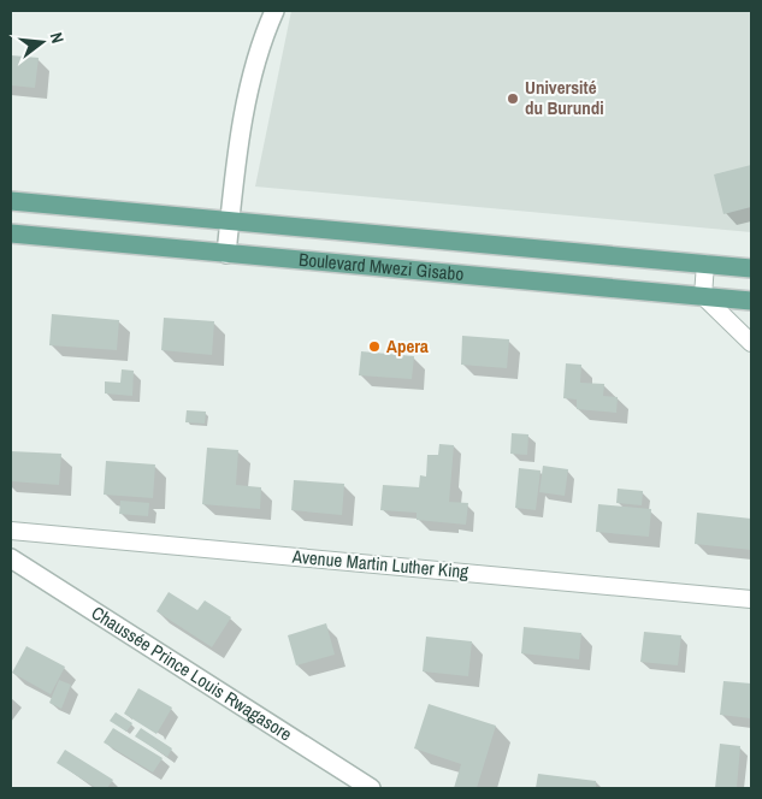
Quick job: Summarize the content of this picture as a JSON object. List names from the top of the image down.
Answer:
{
  "streets": {
    "main road": ["Boulevard Mwezi Gisabo"],
    "street": ["Avenue Martin Luther King", "Chaussée Prince Louis Rwagasore"]
  },
  "places": ["Université du Burundi", "Apera"],
  "north": "right"
}
